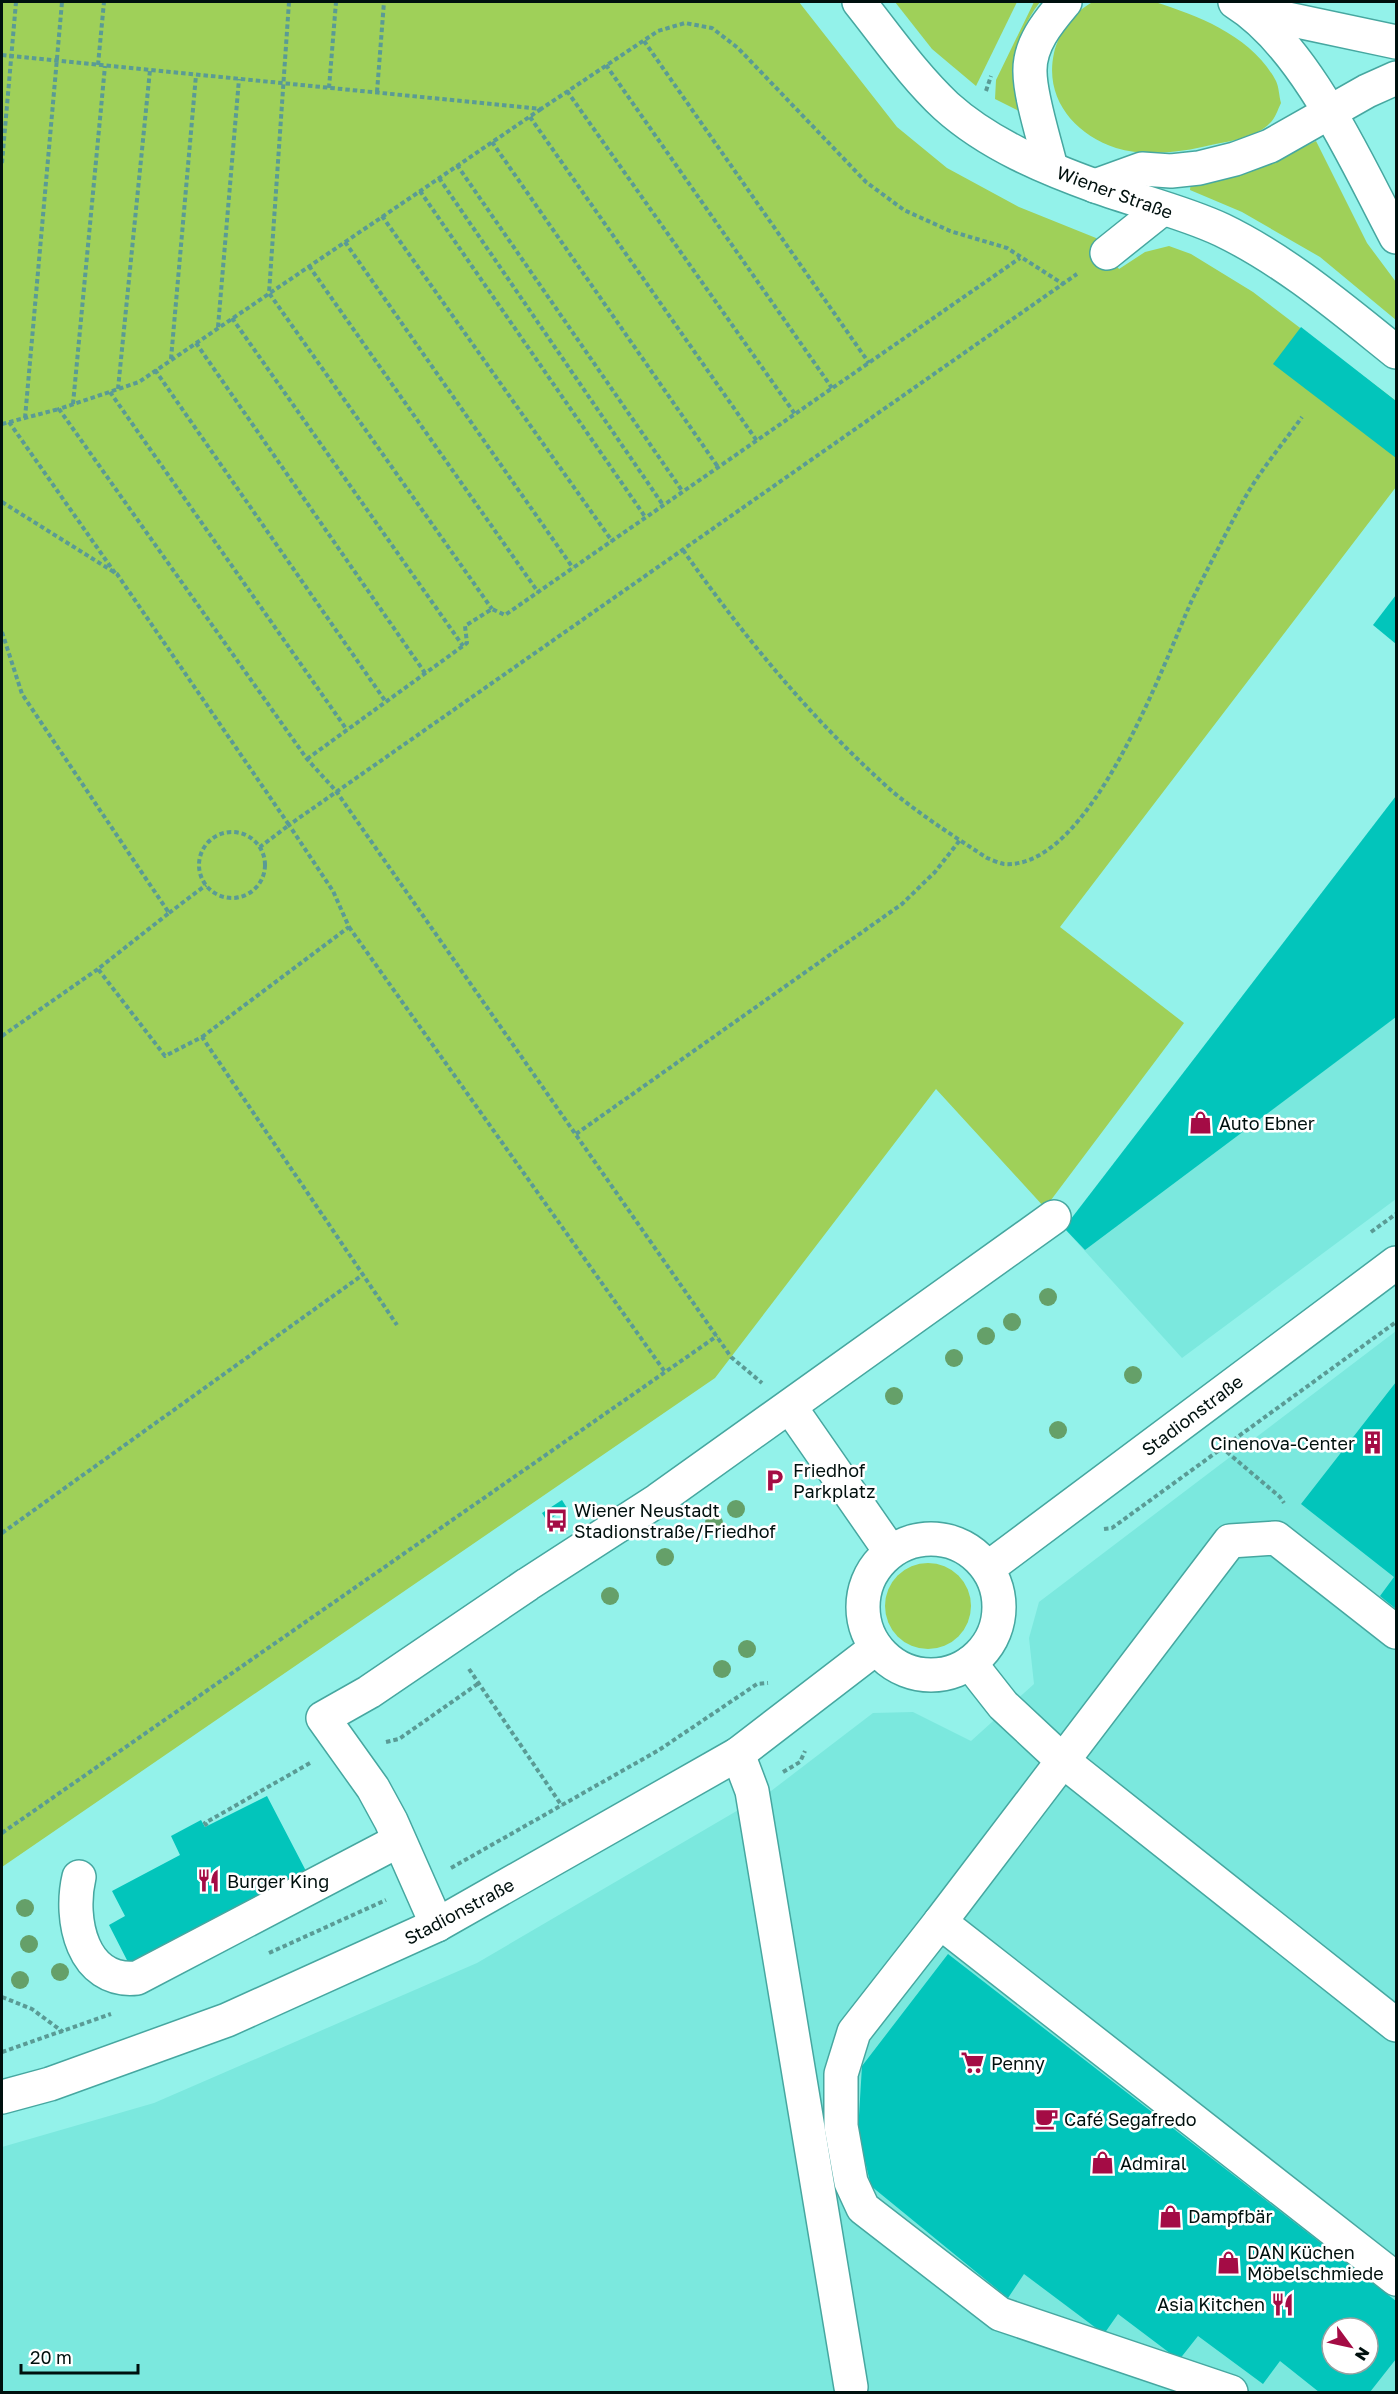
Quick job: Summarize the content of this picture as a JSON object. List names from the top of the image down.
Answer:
{
  "streets": {
    "street": ["Wiener Straße", "Stadionstraße"]
  },
  "places": {
    "shop": [
      "Auto Ebner",
      "Admiral",
      "Dampfbär",
      "DAN Küchen Möbelschmiede"
    ],
    "building": ["Cinenova-Center"],
    "parking": ["Friedhof Parkplatz"],
    "bus stop": ["Wiener Neustadt Stadionstraße/Friedhof"],
    "restaurant": ["Burger King", "Asia Kitchen"],
    "supermarket": ["Penny"],
    "cafe": ["Café Segafredo"]
  },
  "scale_bar": "20 m",
  "north": "bottom right"
}
